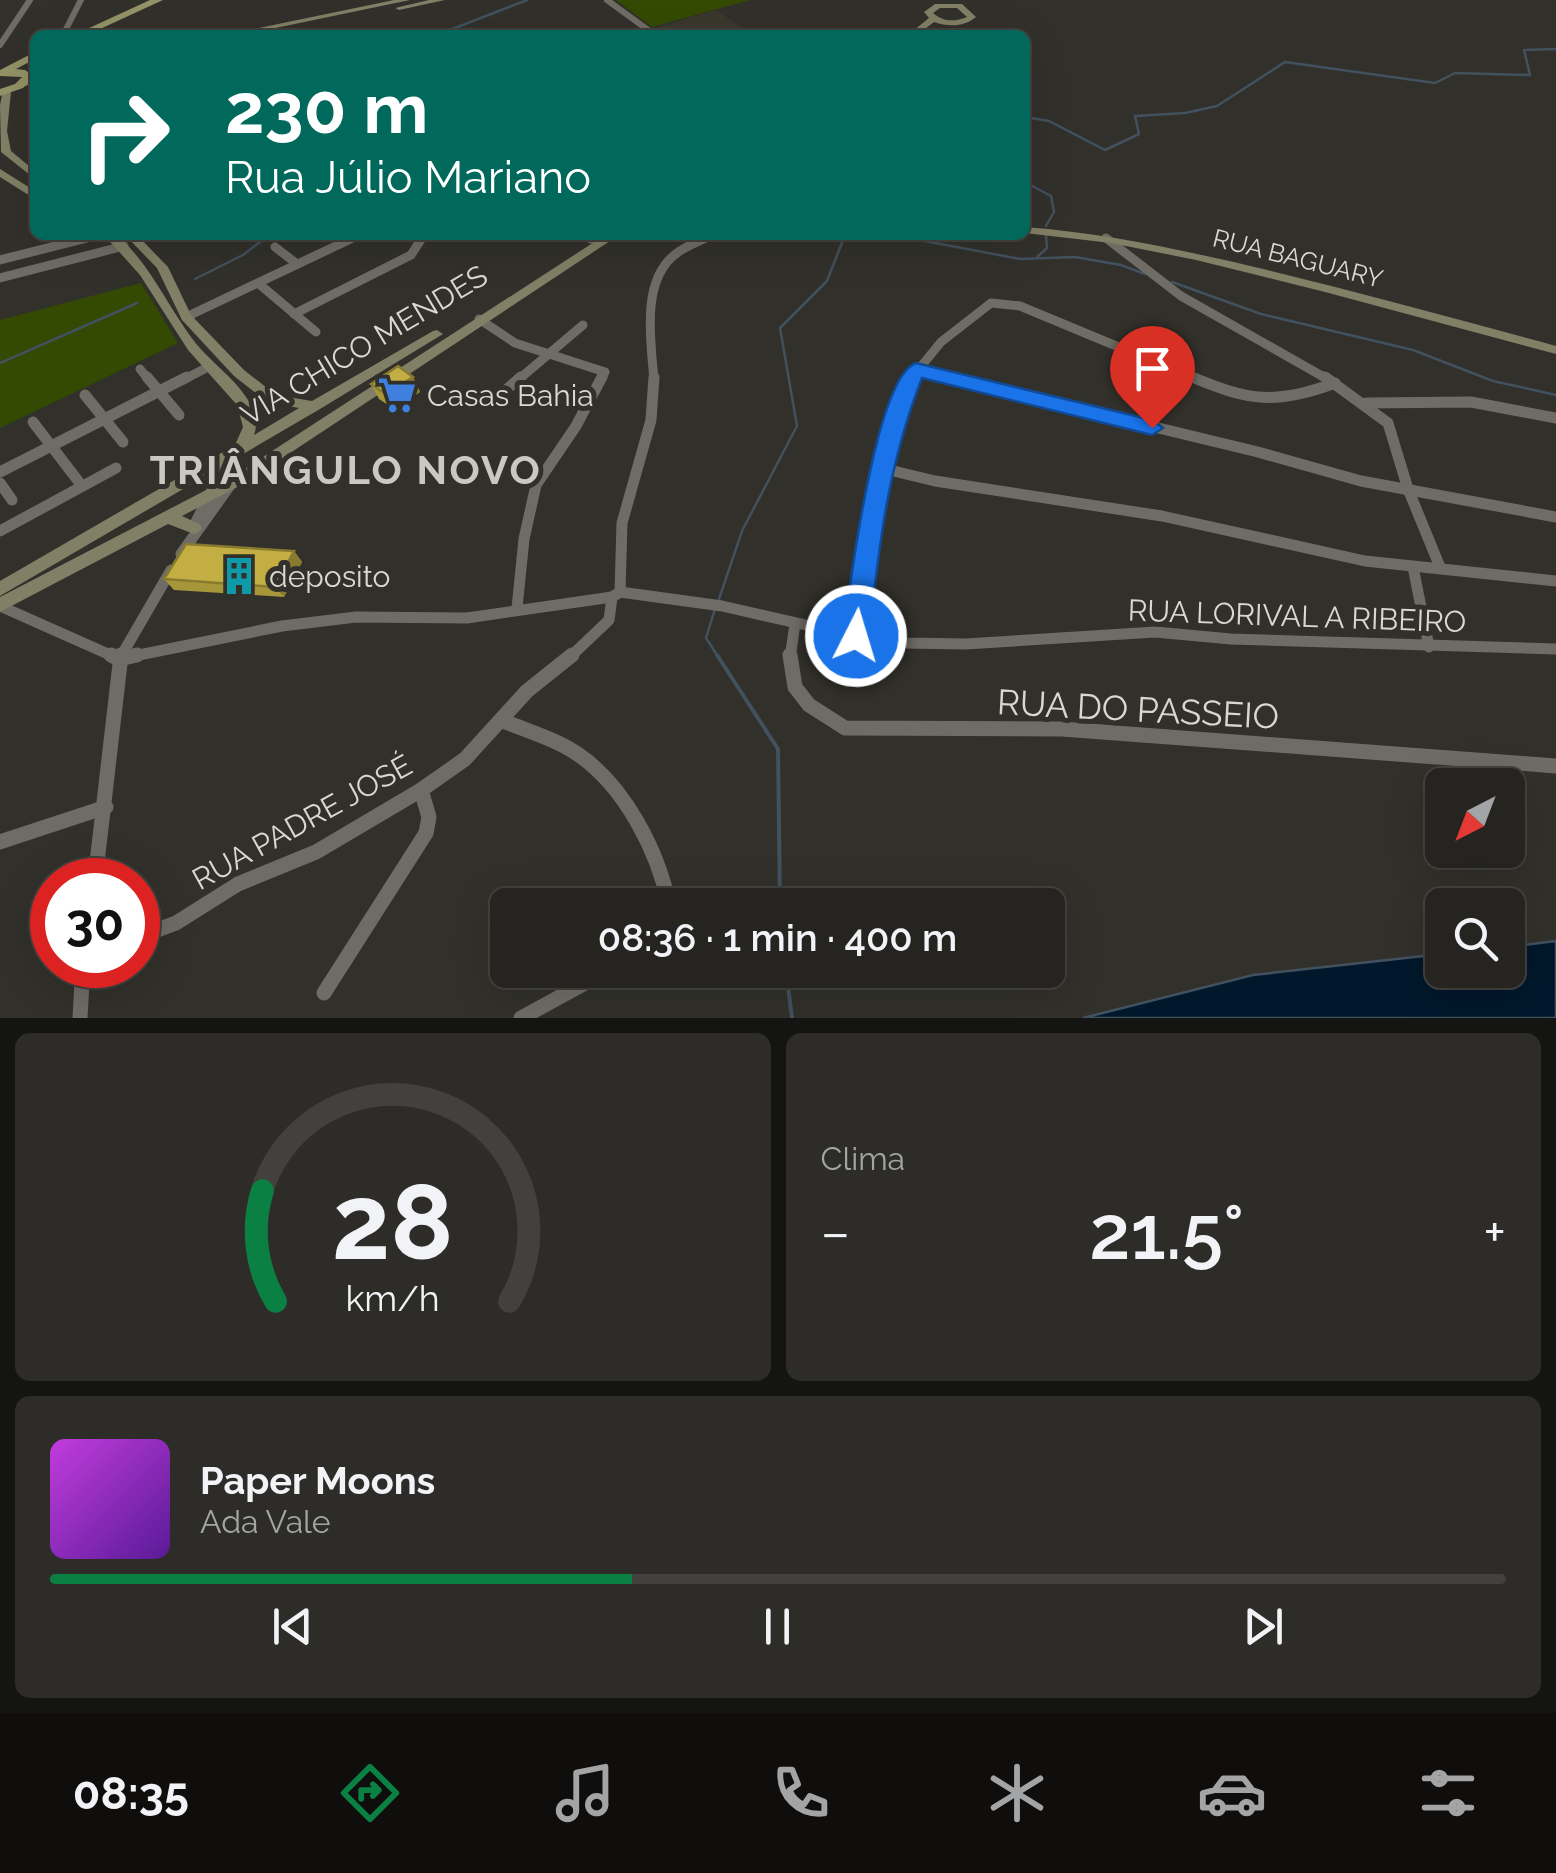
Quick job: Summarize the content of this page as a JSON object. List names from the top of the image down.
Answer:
{
  "streets": {
    "street": [
      "RUA BAGUARY",
      "VIA CHICO MENDES",
      "RUA LORIVAL A RIBEIRO",
      "RUA DO PASSEIO",
      "RUA PADRE JOSÉ"
    ]
  },
  "crossings": [
    ["RUA LORIVAL A RIBEIRO", "RUA DO PASSEIO"],
    ["RUA LORIVAL A RIBEIRO", "RUA PADRE JOSÉ"]
  ],
  "districts": ["TRIÂNGULO NOVO"],
  "places": {
    "supermarket": ["Casas Bahia"],
    "building": ["deposito"]
  },
  "north": "bottom left",
  "page": {
    "turn": ["230 m", "Rua Júlio Mariano"],
    "limit": "30",
    "trip": "08:36 · 1 min · 400 m",
    "tile": "Clima",
    "heat": ["−", "21.5°", "+"],
    "song": ["Paper Moons", "Ada Vale"],
    "tabs": "08:35",
    "gauge": ["28", "km/h"]
  }
}
